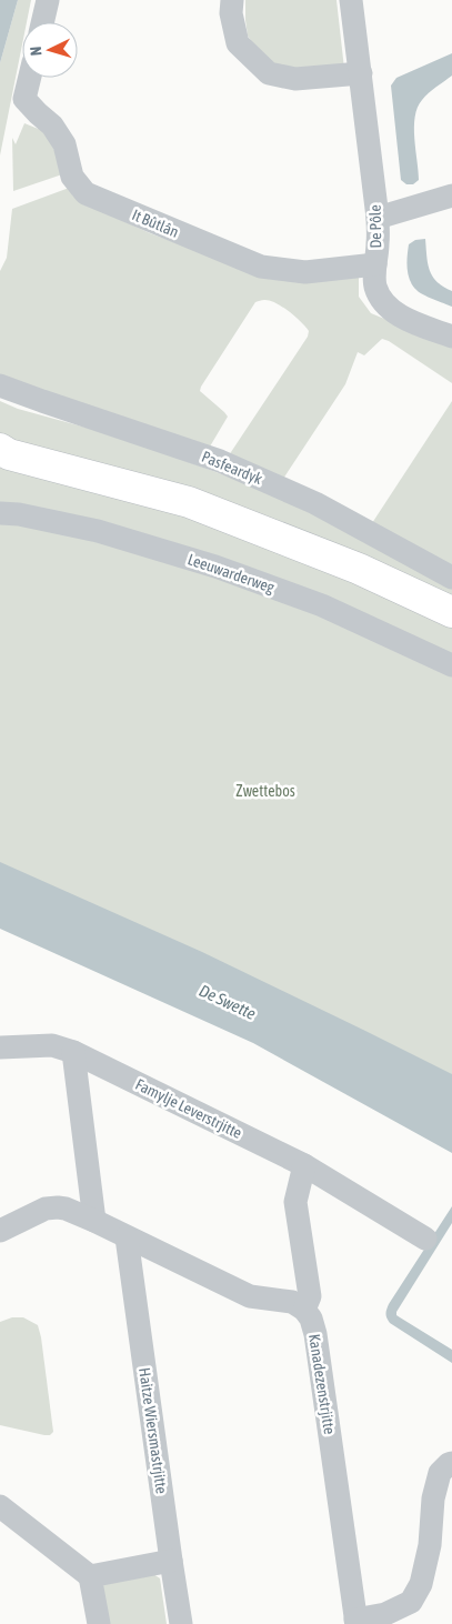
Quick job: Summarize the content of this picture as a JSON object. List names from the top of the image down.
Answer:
{
  "streets": {
    "street": [
      "It Bûtlân",
      "De Pôle",
      "Pasfeardyk",
      "Leeuwarderweg",
      "Famylje Leverstrjitte",
      "Kanadezenstrjitte",
      "Haitze Wiersmastrjitte"
    ]
  },
  "crossings": [
    ["It Bûtlân", "De Pôle"]
  ],
  "water": ["De Swette"],
  "parks": ["Zwettebos"],
  "north": "left"
}
